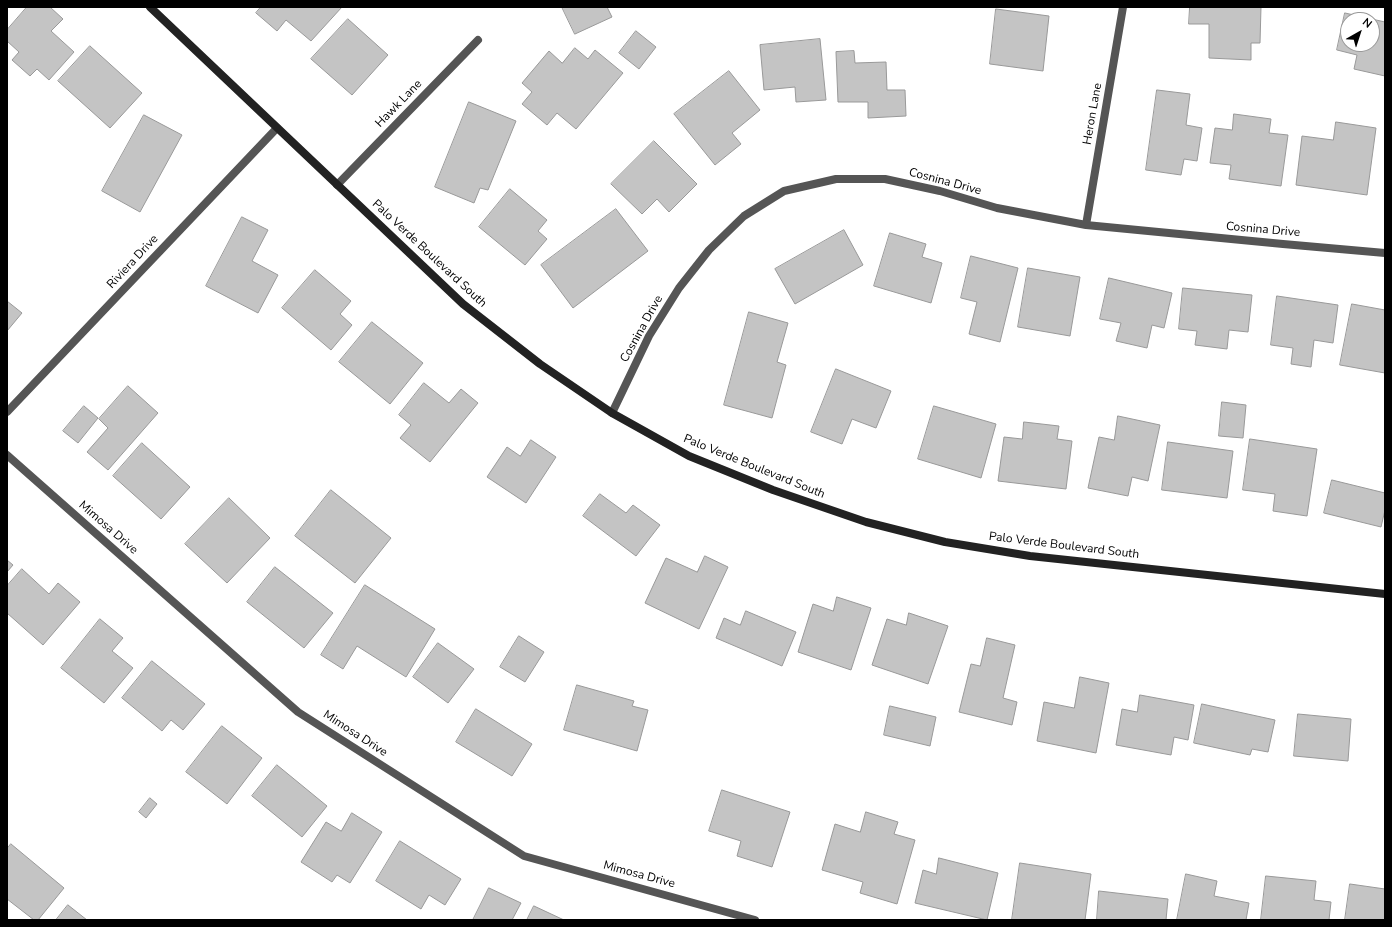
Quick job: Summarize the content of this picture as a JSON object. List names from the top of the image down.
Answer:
{
  "streets": {
    "main road": ["Palo Verde Boulevard South"],
    "street": [
      "Hawk Lane",
      "Heron Lane",
      "Cosnina Drive",
      "Riviera Drive",
      "Mimosa Drive"
    ]
  },
  "crossings": [
    ["Hawk Lane", "Palo Verde Boulevard South"],
    ["Heron Lane", "Cosnina Drive"],
    ["Cosnina Drive", "Palo Verde Boulevard South"],
    ["Palo Verde Boulevard South", "Riviera Drive"]
  ],
  "north": "top right"
}
